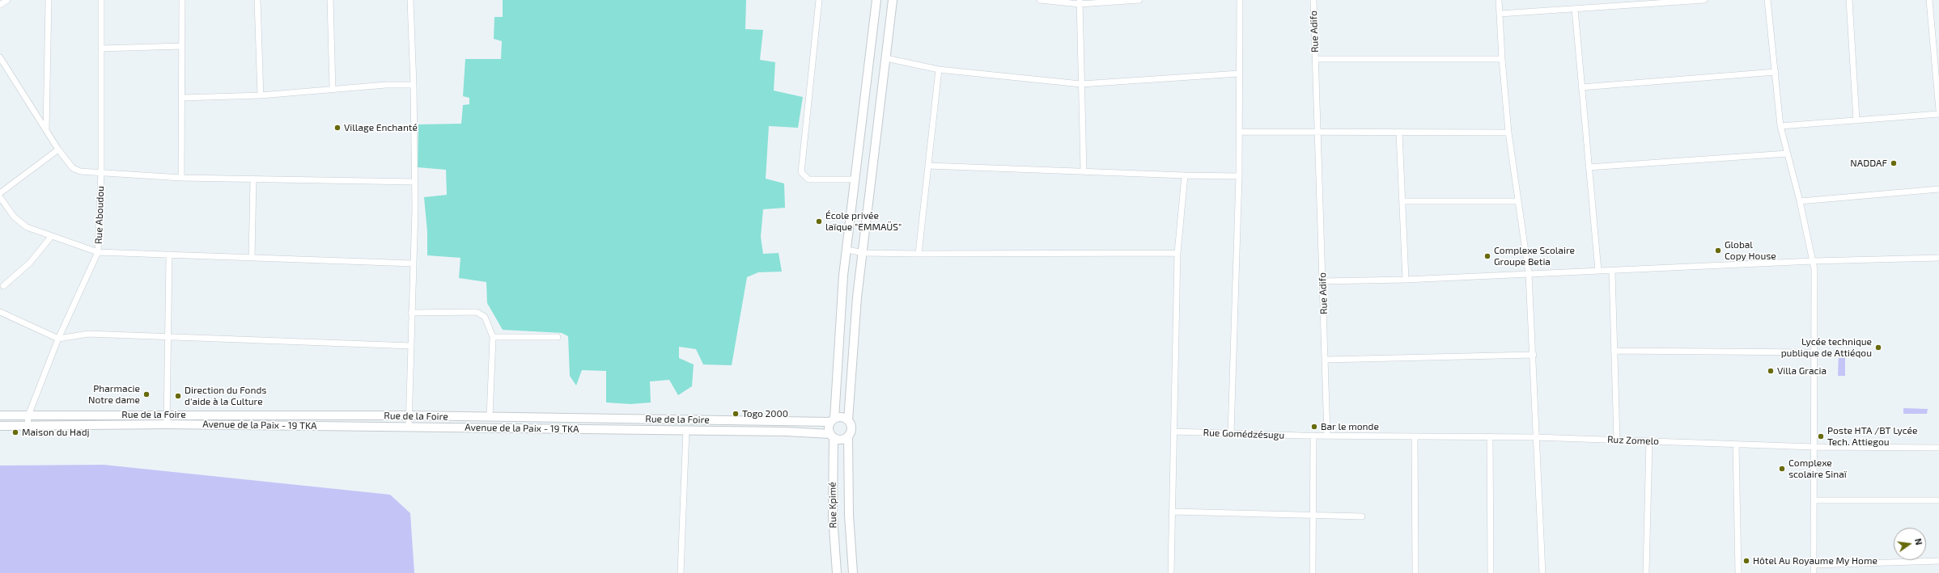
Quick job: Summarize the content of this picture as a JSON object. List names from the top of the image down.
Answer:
{
  "streets": {
    "main road": ["Rue de la Foire", "Avenue de la Paix - 19 TKA", "Rue Kpimé"],
    "street": [
      "Rue Adifo",
      "Rue Aboudou",
      "Rue Gomédzésugu",
      "Ruz Zomelo"
    ]
  },
  "crossings": [
    ["Rue Adifo", "Ruz Zomelo"],
    ["Rue Aboudou", "Rue de la Foire"],
    ["Rue Aboudou", "Avenue de la Paix - 19 TKA"],
    ["Rue de la Foire", "Avenue de la Paix - 19 TKA"],
    ["Rue de la Foire", "Rue Kpimé"],
    ["Avenue de la Paix - 19 TKA", "Rue Kpimé"]
  ],
  "places": [
    "Village Enchanté",
    "NADDAF",
    "École privée laïque \"EMMAÜS\"",
    "Global Copy House",
    "Complexe Scolaire Groupe Betia",
    "Lycée technique publique de Attiéqou",
    "Villa Gracia",
    "Pharmacie Notre dame",
    "Direction du Fonds d'aide à la Culture",
    "Togo 2000",
    "Bar le monde",
    "Maison du Hadj",
    "Poste HTA /BT Lycée Tech. Attiegou",
    "Complexe scolaire Sinaï",
    "Hôtel Au Royaume My Home"
  ],
  "north": "right"
}
